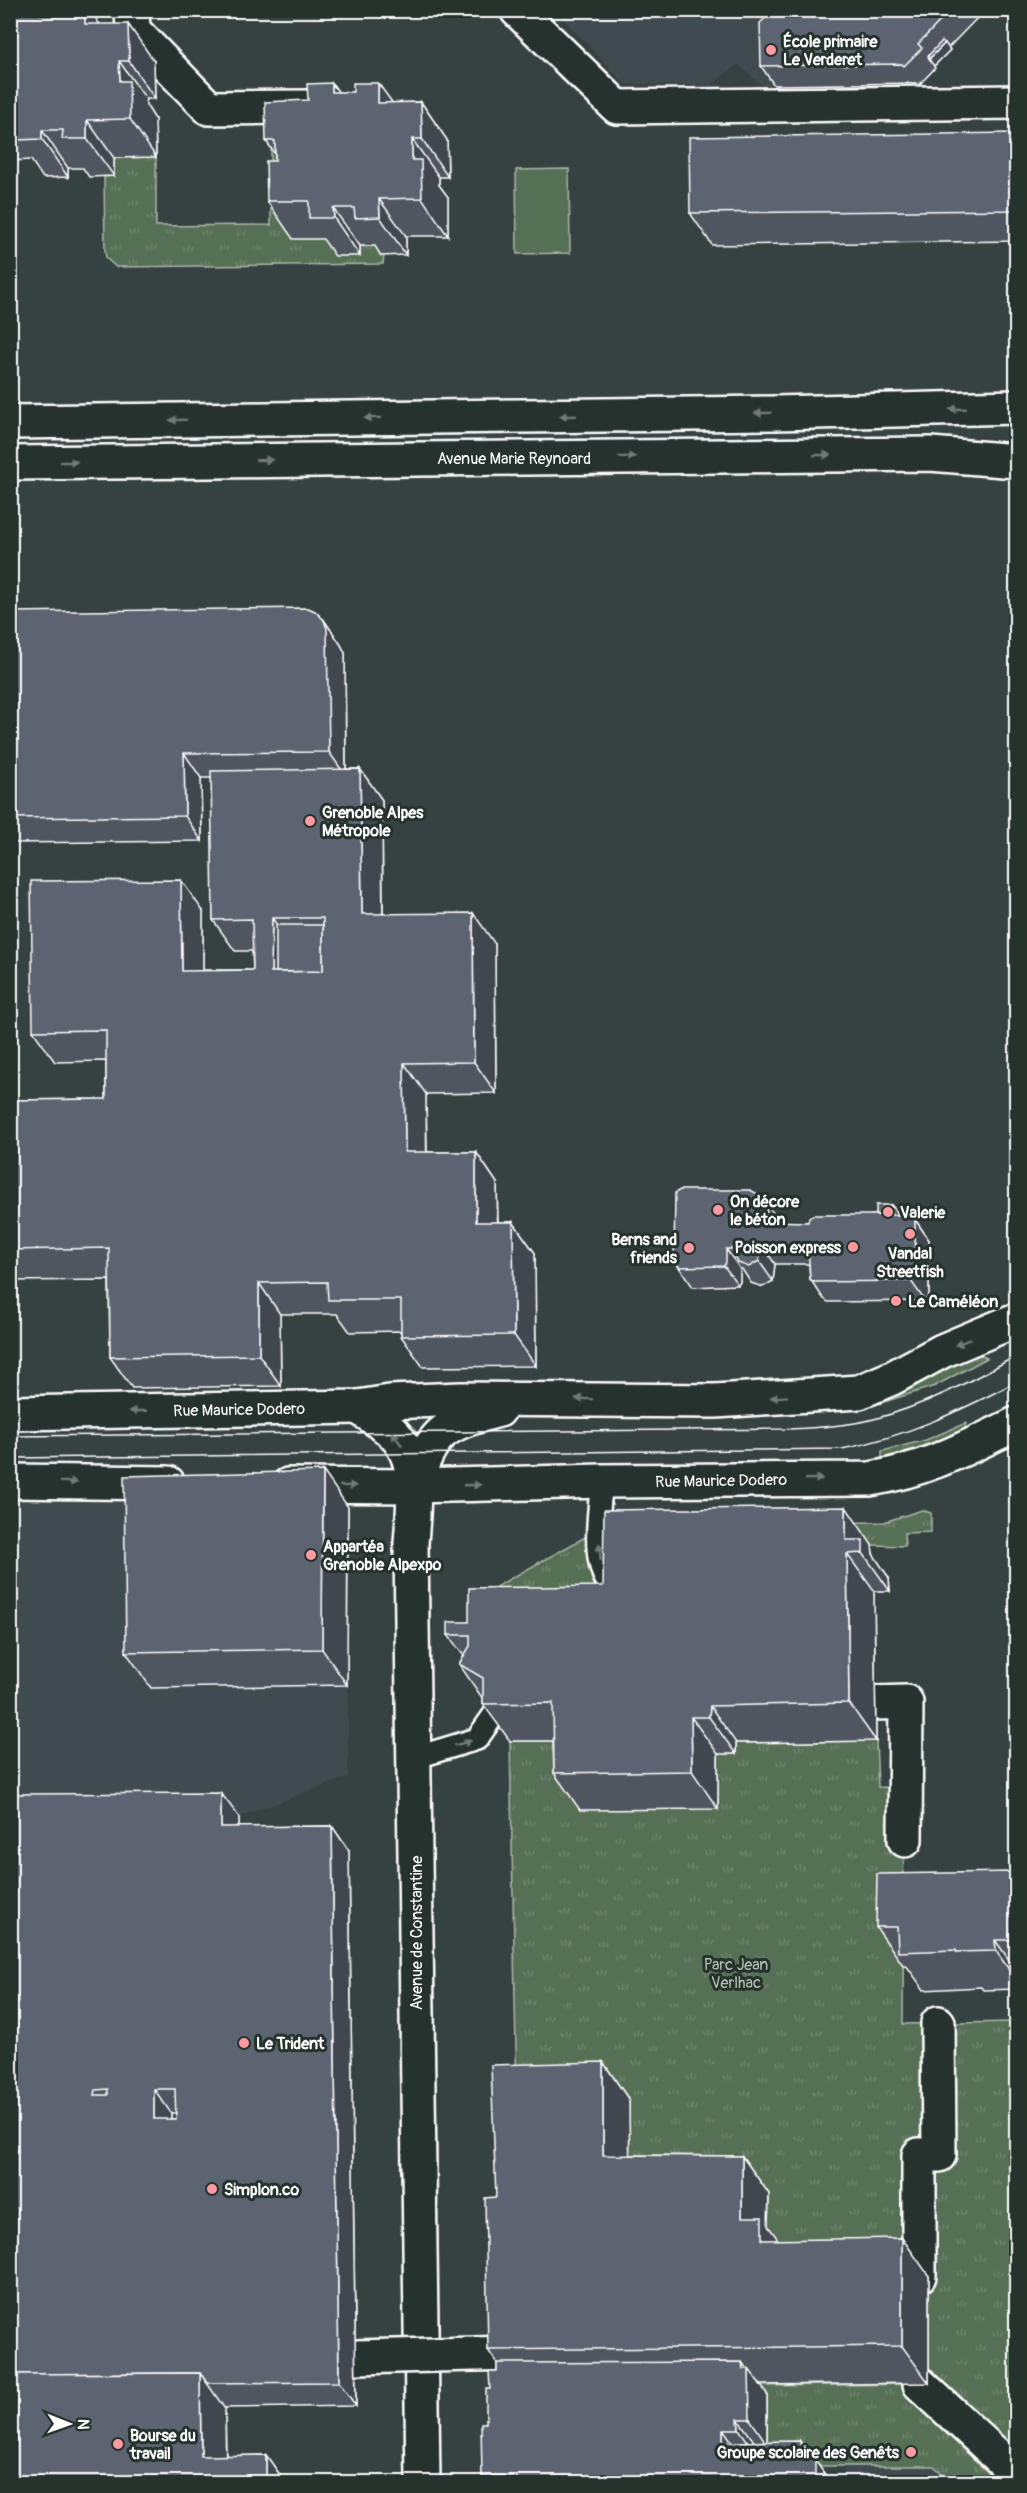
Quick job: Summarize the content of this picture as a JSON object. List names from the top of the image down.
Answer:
{
  "streets": {
    "street": ["Avenue Marie Reynoard", "Rue Maurice Dodero", "Avenue de Constantine"]
  },
  "crossings": [
    ["Rue Maurice Dodero", "Avenue de Constantine"]
  ],
  "parks": ["Parc Jean Verlhac"],
  "places": [
    "École primaire Le Verderet",
    "Grenoble Alpes Métropole",
    "On décore le béton",
    "Valerie",
    "Vandal Streetfish",
    "Poisson express",
    "Berns and friends",
    "Le Caméléon",
    "Appartéa Grenoble Alpexpo",
    "Le Trident",
    "Simplon.co",
    "Bourse du travail",
    "Groupe scolaire des Genêts"
  ],
  "north": "right"
}
